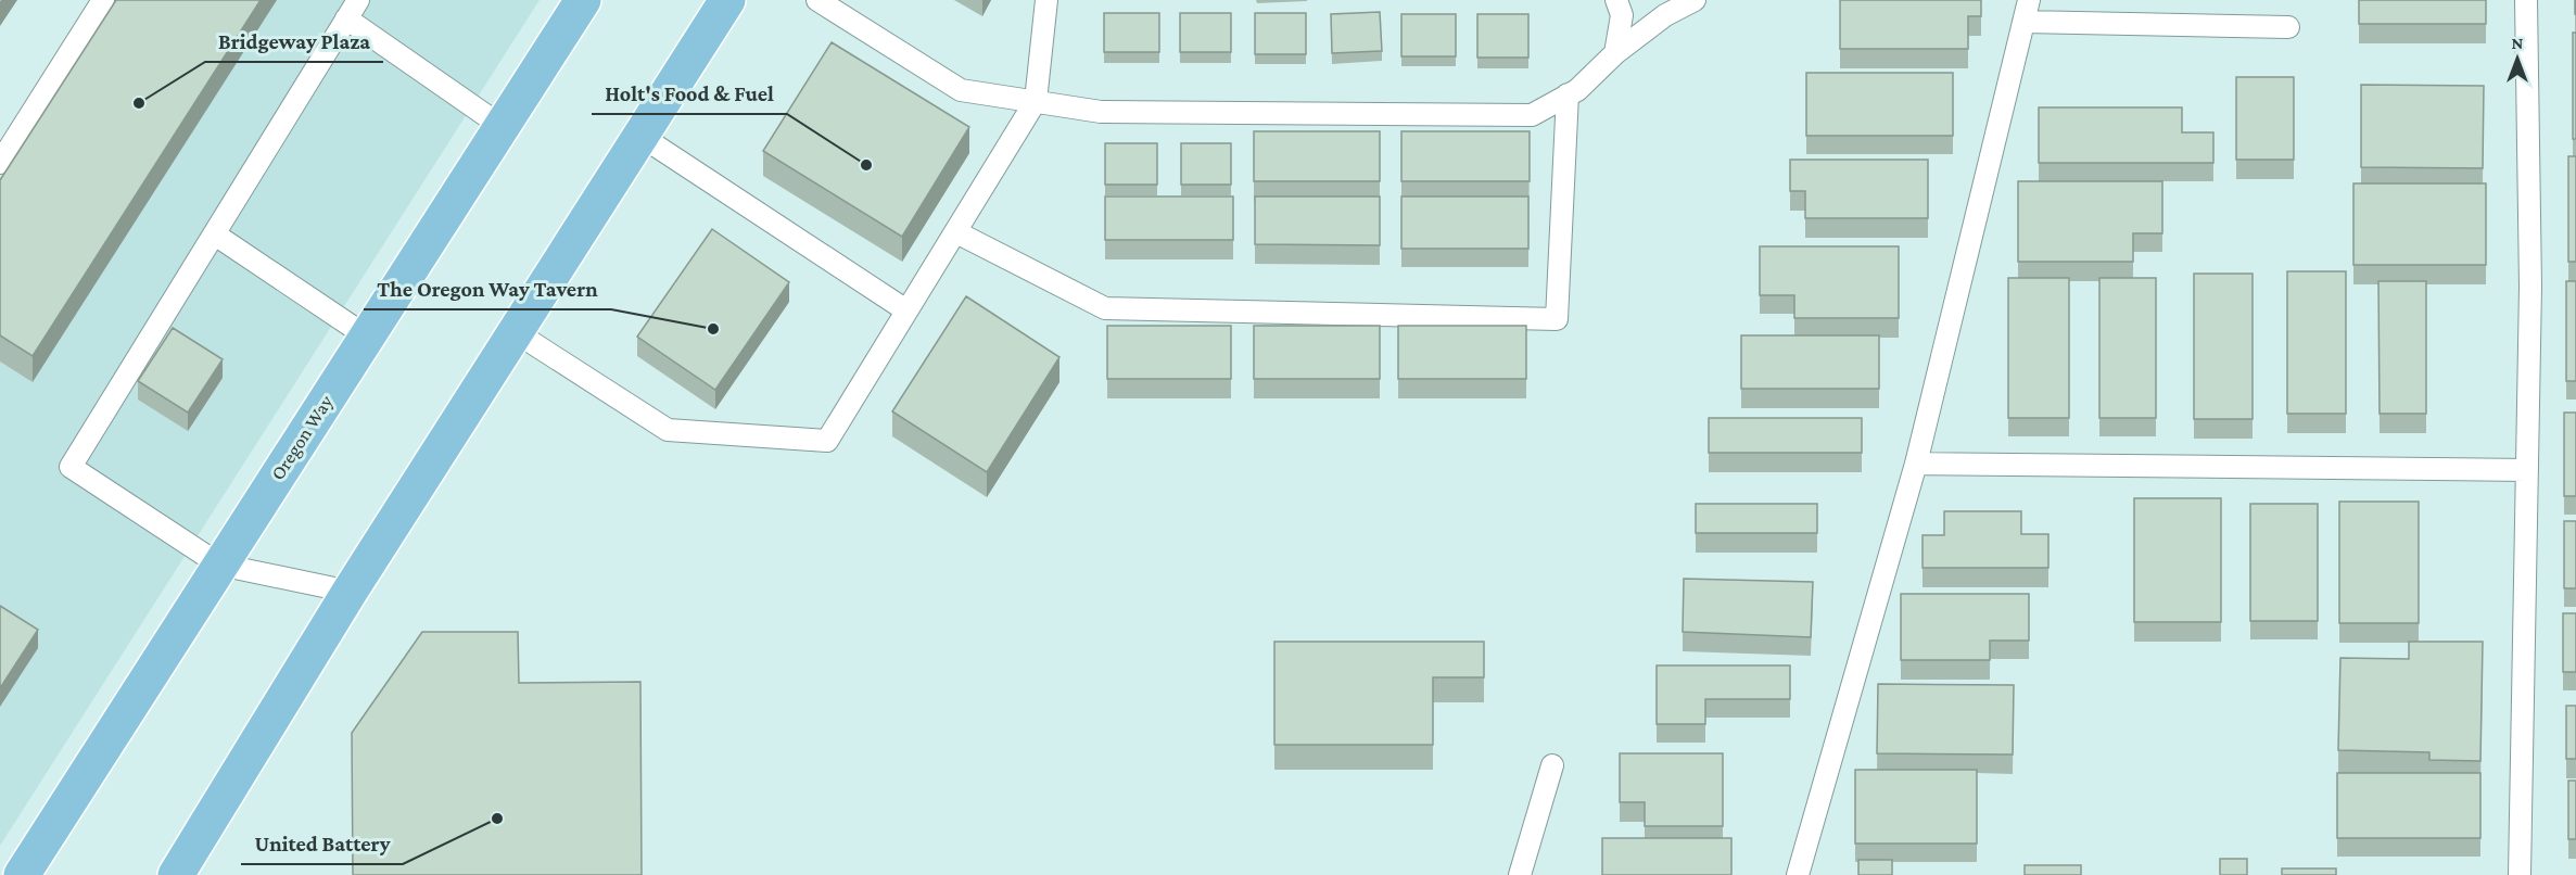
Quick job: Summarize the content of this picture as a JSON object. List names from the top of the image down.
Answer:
{
  "streets": {
    "main road": ["Oregon Way"]
  },
  "places": [
    "Bridgeway Plaza",
    "Holt's Food & Fuel",
    "The Oregon Way Tavern",
    "United Battery"
  ],
  "north": "top"
}
